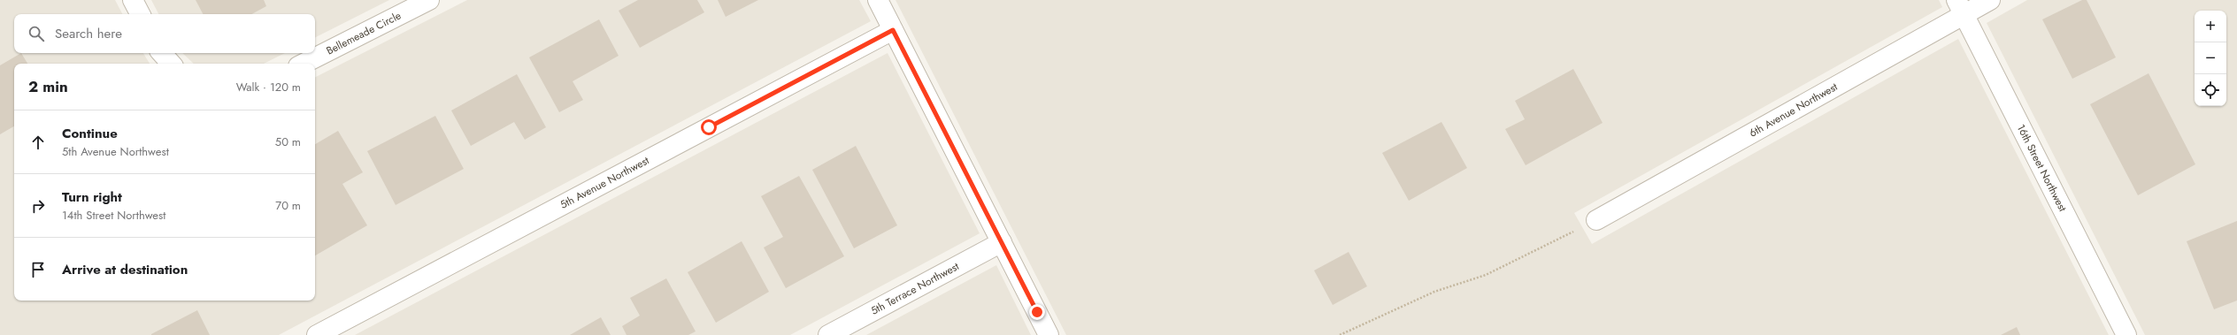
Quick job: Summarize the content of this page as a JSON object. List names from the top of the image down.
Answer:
{
  "streets": {
    "street": [
      "Bellemeade Circle",
      "6th Avenue Northwest",
      "16th Street Northwest",
      "5th Avenue Northwest",
      "5th Terrace Northwest"
    ]
  },
  "crossings": [
    ["6th Avenue Northwest", "16th Street Northwest"]
  ],
  "page": {
    "map_buttons": ["+", "−"],
    "search": "Search here",
    "heading": ["2 min", "Walk · 120 m"],
    "list": [
      ["Continue", "5th Avenue Northwest", "50 m"],
      ["Turn right", "14th Street Northwest", "70 m"],
      "Arrive at destination"
    ]
  }
}
